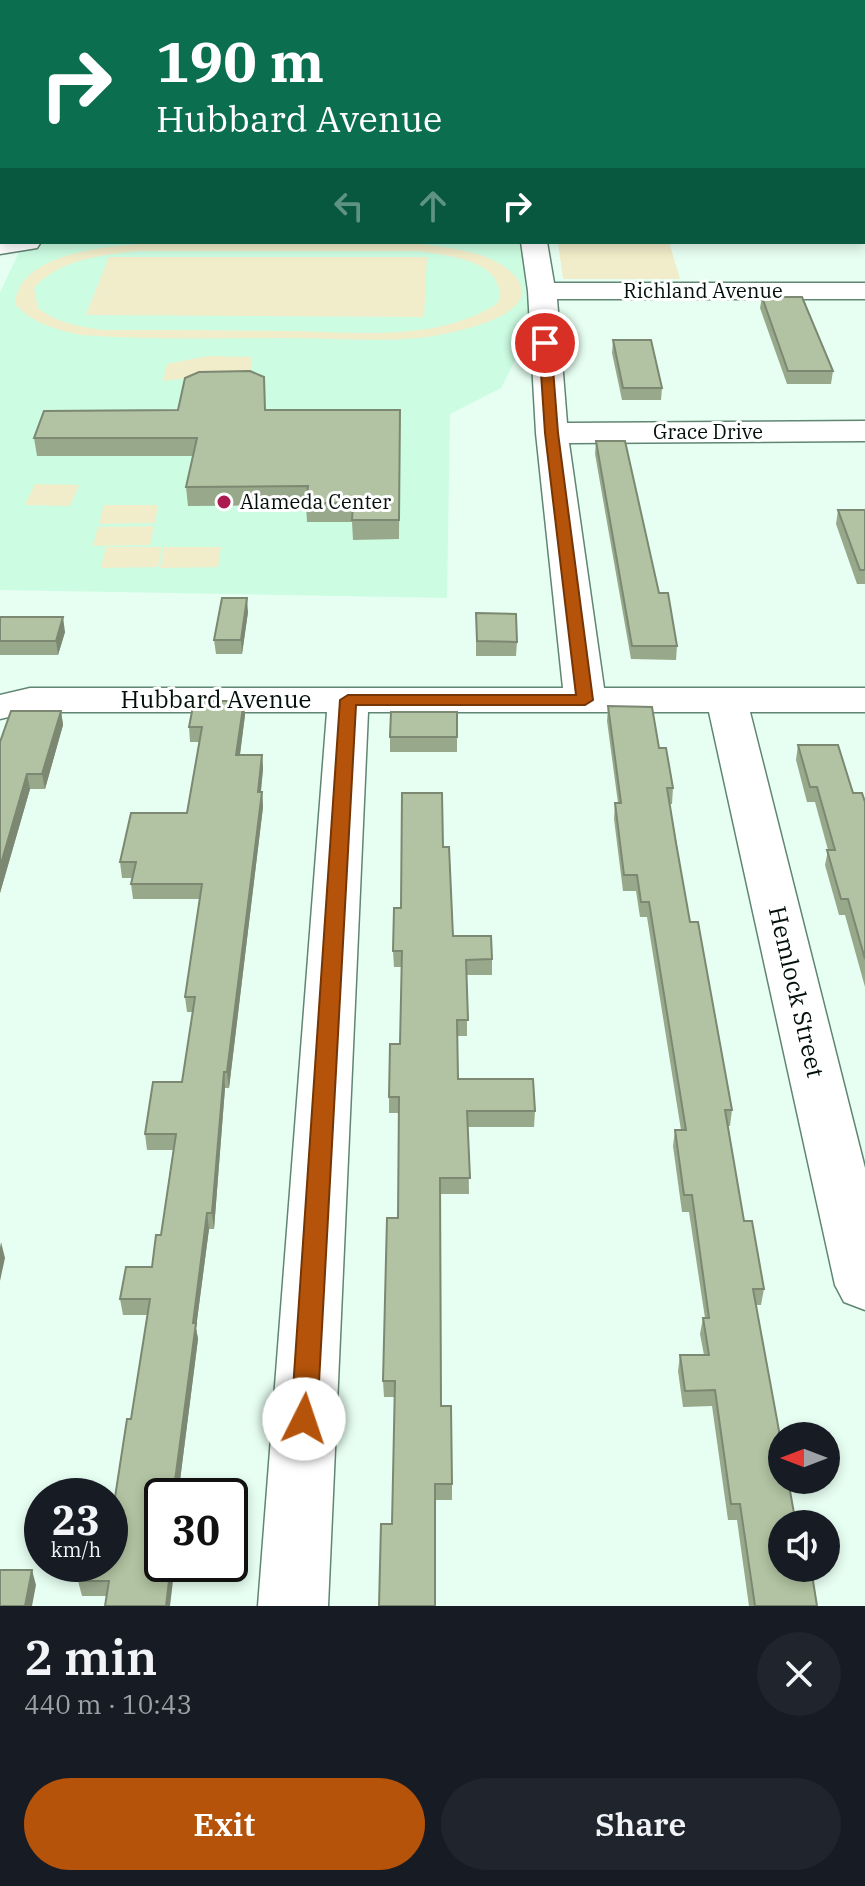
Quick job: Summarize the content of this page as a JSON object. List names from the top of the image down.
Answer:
{
  "streets": {
    "street": [
      "Richland Avenue",
      "Grace Drive",
      "Hubbard Avenue",
      "Hemlock Street"
    ]
  },
  "crossings": [
    ["Hubbard Avenue", "Hemlock Street"]
  ],
  "places": ["Alameda Center"],
  "north": "left",
  "page": {
    "turn": ["190 m", "Hubbard Avenue"],
    "speed": "23 km/h",
    "limit": "30",
    "heading": ["2 min", "440 m · 10:43"],
    "buttons": ["Exit", "Share"]
  }
}
